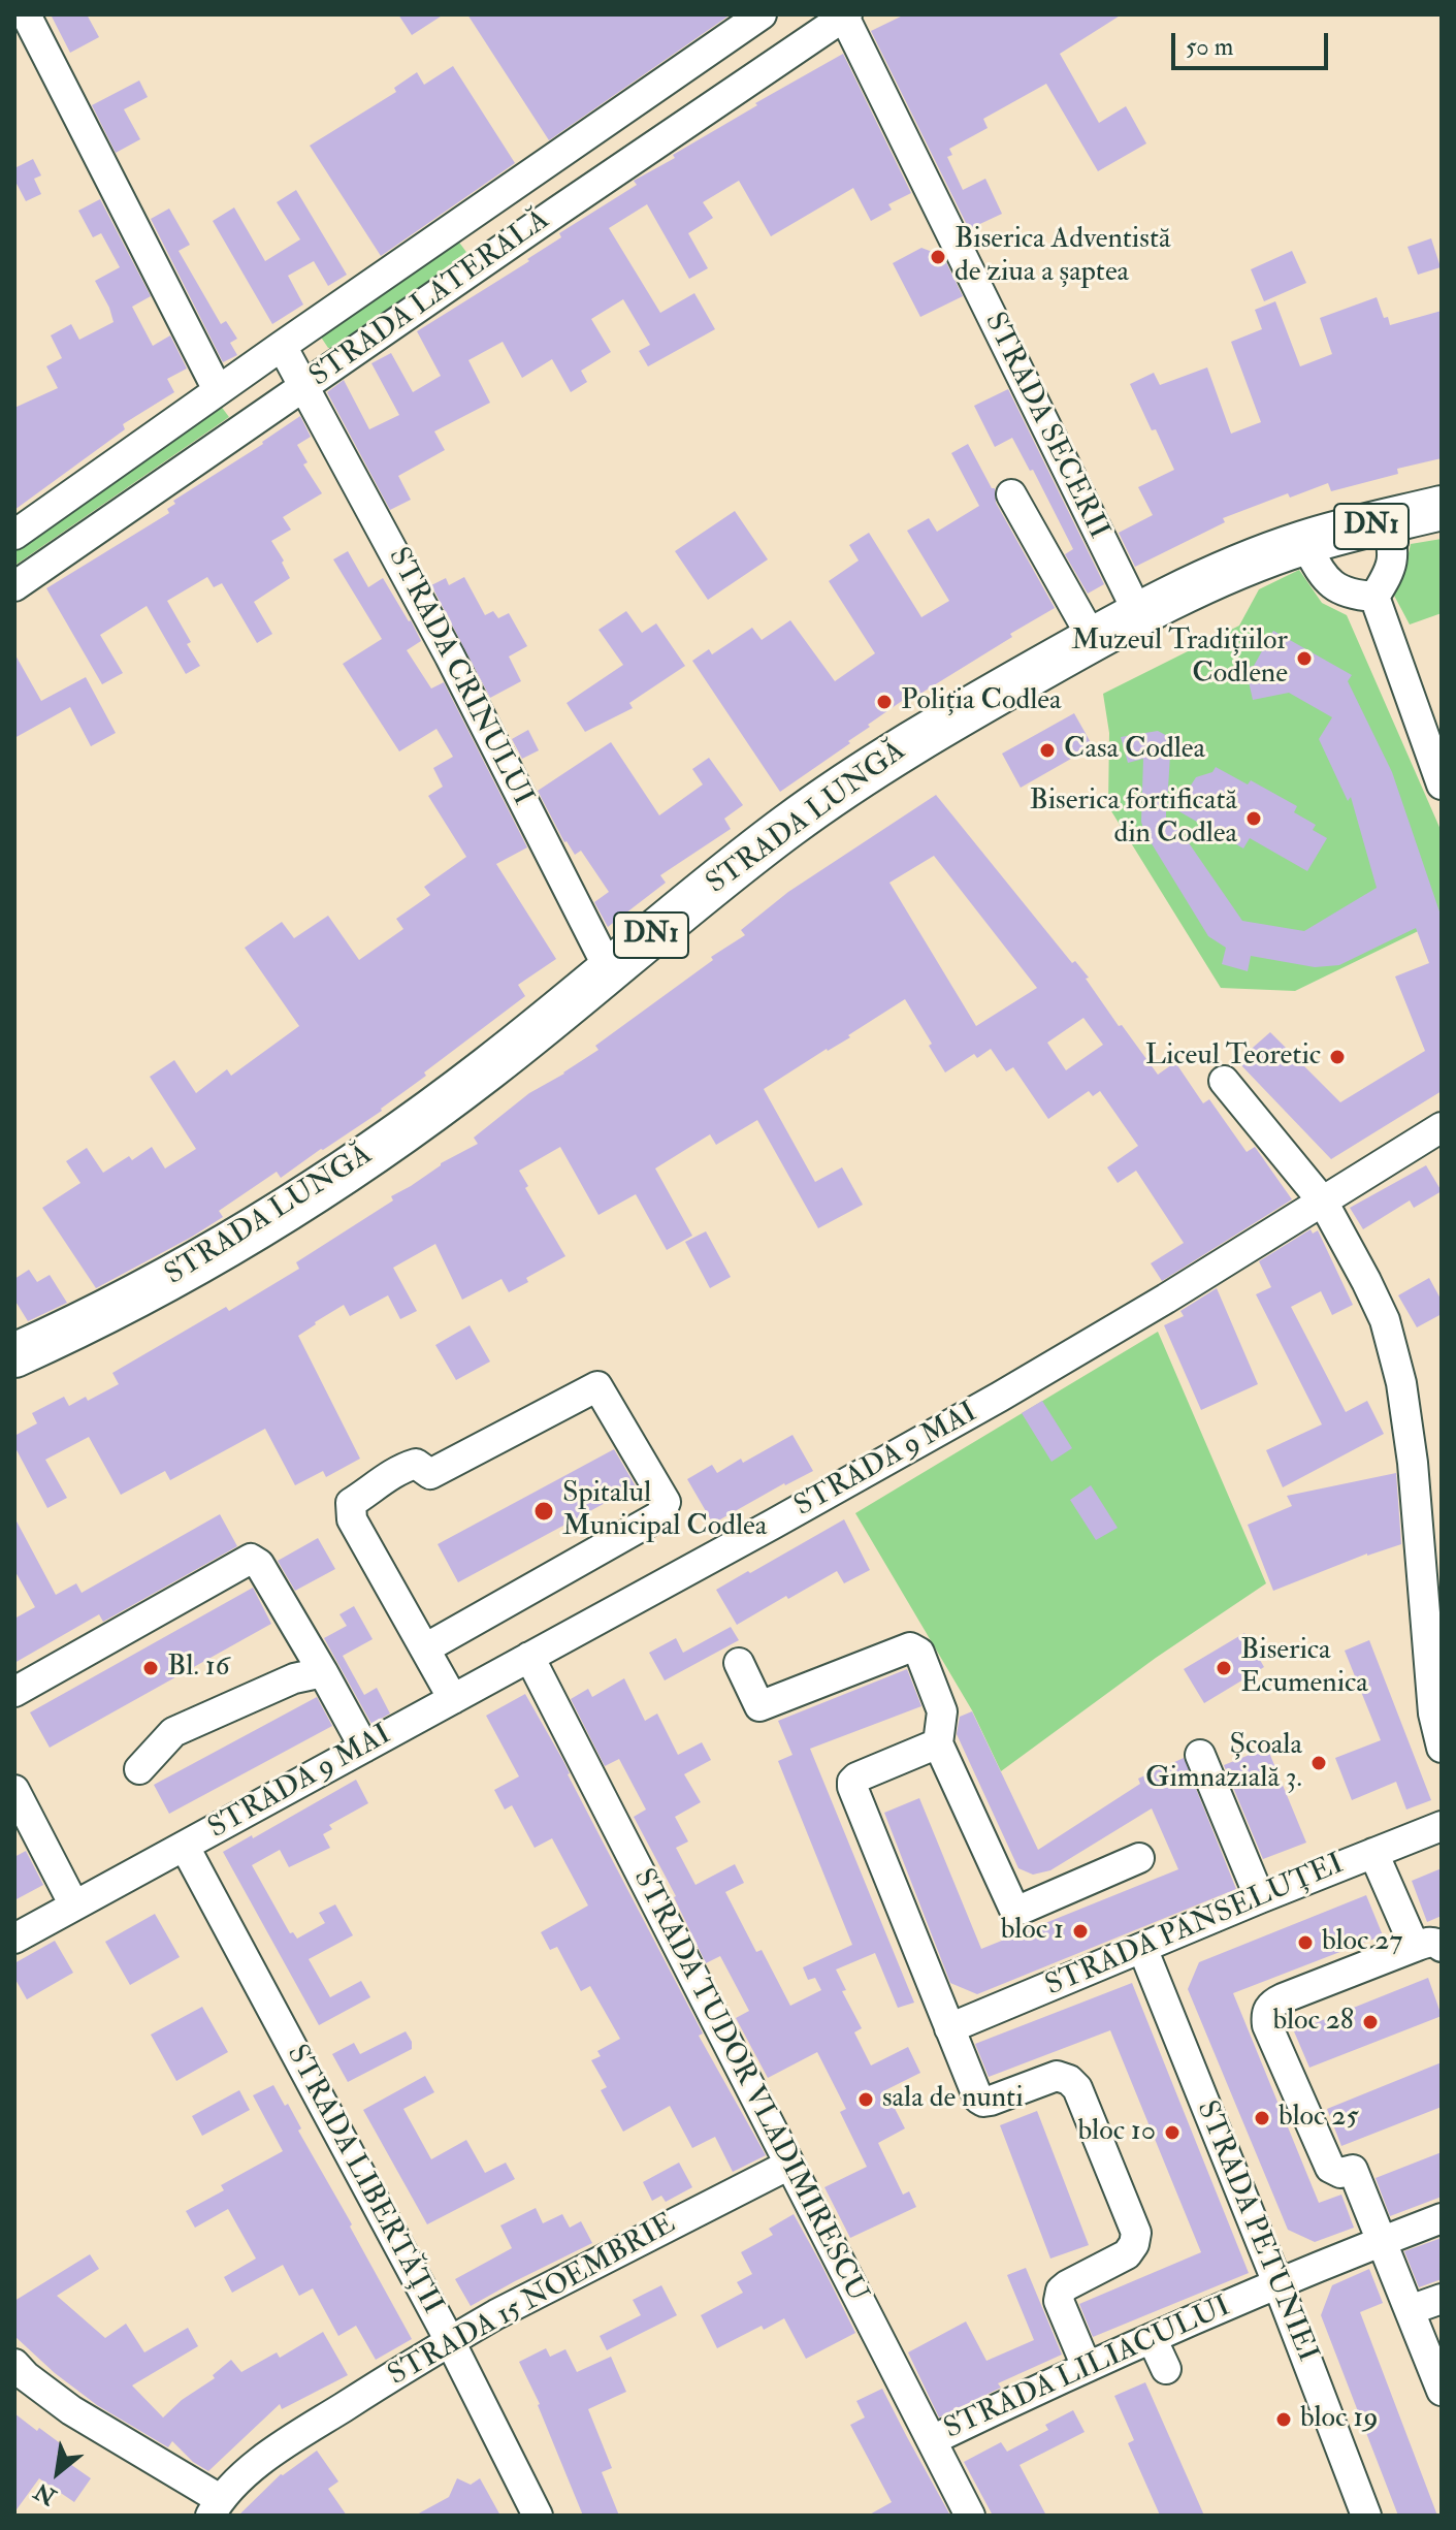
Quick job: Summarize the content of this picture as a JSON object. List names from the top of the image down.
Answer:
{
  "streets": {
    "highway": ["DN1", "STRADA LUNGĂ"],
    "street": [
      "STRADA LATERALĂ",
      "STRADA SECERII",
      "STRADA CRINULUI",
      "STRADA 9 MAI",
      "STRADA PANSELUȚEI",
      "STRADA TUDOR VLADIMIRESCU",
      "STRADA LIBERTĂȚII",
      "STRADA PETUNIEI",
      "STRADA 15 NOEMBRIE",
      "STRADA LILIACULUI"
    ]
  },
  "crossings": [
    ["STRADA LATERALĂ", "STRADA SECERII"],
    ["STRADA LATERALĂ", "STRADA CRINULUI"],
    ["STRADA SECERII", "STRADA LUNGĂ"],
    ["STRADA CRINULUI", "STRADA LUNGĂ"],
    ["STRADA 9 MAI", "STRADA TUDOR VLADIMIRESCU"],
    ["STRADA 9 MAI", "STRADA LIBERTĂȚII"],
    ["STRADA PANSELUȚEI", "STRADA PETUNIEI"],
    ["STRADA TUDOR VLADIMIRESCU", "STRADA 15 NOEMBRIE"],
    ["STRADA TUDOR VLADIMIRESCU", "STRADA LILIACULUI"],
    ["STRADA LIBERTĂȚII", "STRADA 15 NOEMBRIE"],
    ["STRADA PETUNIEI", "STRADA LILIACULUI"]
  ],
  "places": [
    "Biserica Adventistă de ziua a șaptea",
    "Muzeul Tradițiilor Codlene",
    "Poliția Codlea",
    "Casa Codlea",
    "Biserica fortificată din Codlea",
    "Liceul Teoretic",
    "Spitalul Municipal Codlea",
    "Bl. 16",
    "Biserica Ecumenica",
    "Școala Gimnazială 3.",
    "bloc 1",
    "bloc 27",
    "bloc 28",
    "sala de nunti",
    "bloc 25",
    "bloc 10",
    "bloc 19"
  ],
  "scale_bar": "50 m",
  "north": "bottom left"
}
